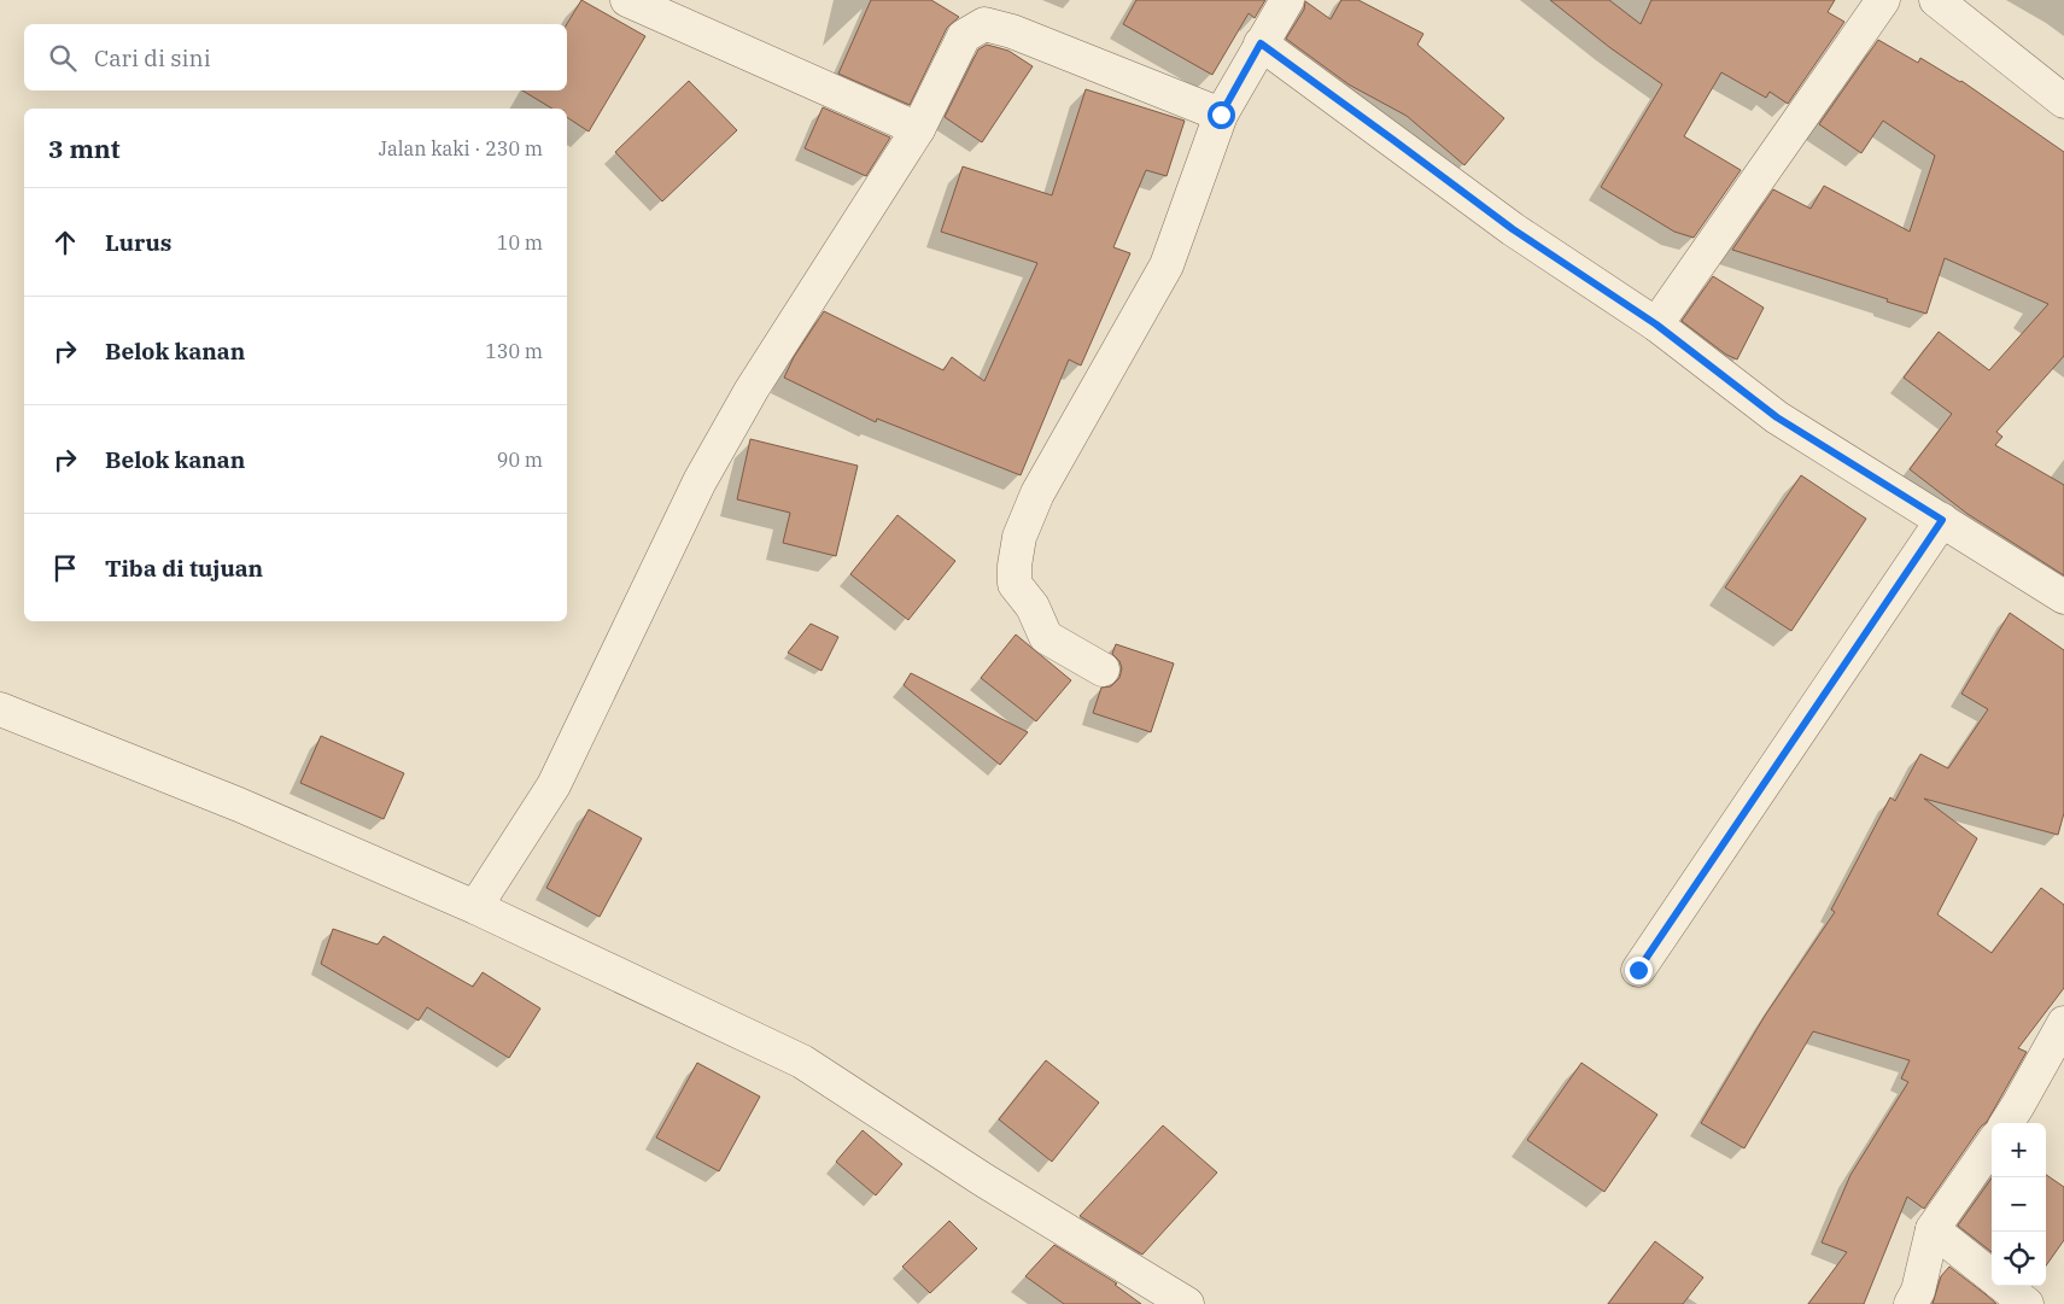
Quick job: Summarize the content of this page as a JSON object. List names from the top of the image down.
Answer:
{
  "page": {
    "search": "Cari di sini",
    "heading": ["3 mnt", "Jalan kaki · 230 m"],
    "list": [
      ["Lurus", "10 m"],
      ["Belok kanan", "130 m"],
      ["Belok kanan", "90 m"],
      "Tiba di tujuan"
    ],
    "map_buttons": ["+", "−"]
  }
}
